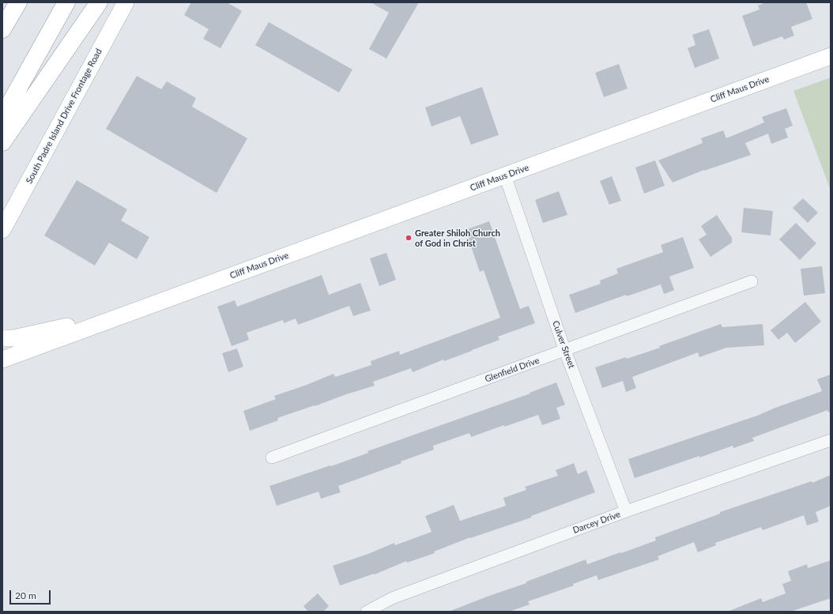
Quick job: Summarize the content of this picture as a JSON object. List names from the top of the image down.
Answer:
{
  "streets": {
    "street": [
      "Cliff Maus Drive",
      "South Padre Island Drive Frontage Road",
      "Culver Street",
      "Glenfield Drive",
      "Darcey Drive"
    ]
  },
  "crossings": [
    ["Cliff Maus Drive", "Culver Street"],
    ["Culver Street", "Glenfield Drive"],
    ["Culver Street", "Darcey Drive"]
  ],
  "places": ["Greater Shiloh Church of God in Christ"],
  "scale_bar": "20 m"
}
